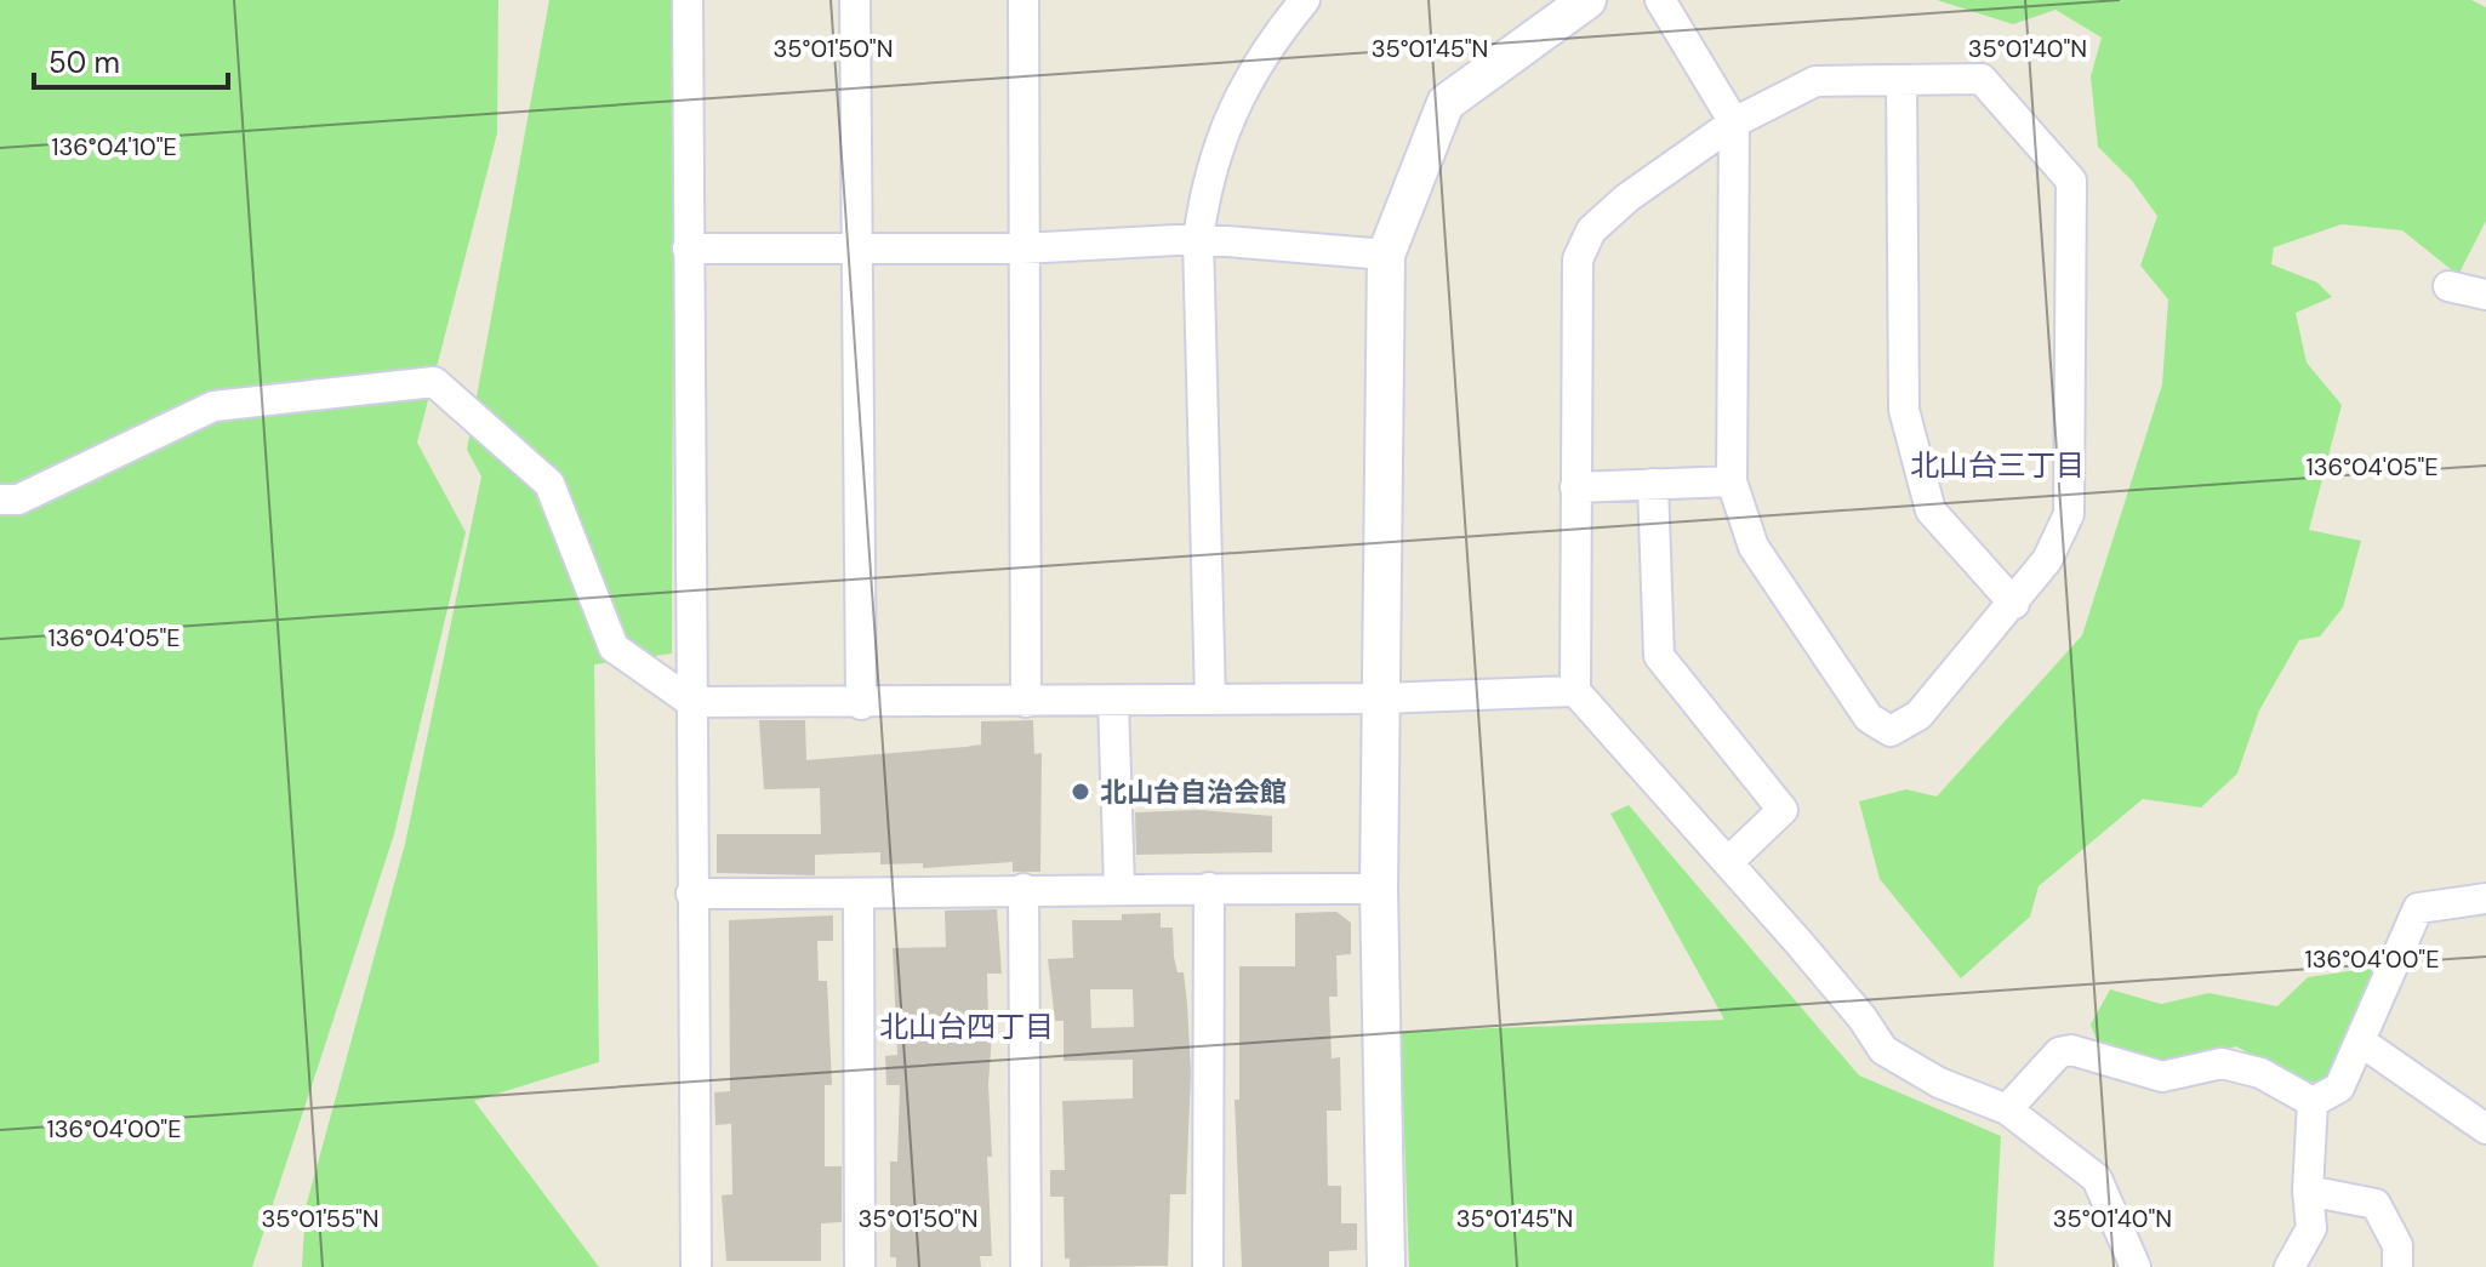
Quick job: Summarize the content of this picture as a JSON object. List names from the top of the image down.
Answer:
{
  "districts": ["北山台三丁目", "北山台四丁目"],
  "places": ["北山台自治会館"],
  "scale_bar": "50 m",
  "coordinates": [
    "35°01'50\"N",
    "35°01'45\"N",
    "35°01'40\"N",
    "136°04'10\"E",
    "136°04'05\"E",
    "136°04'00\"E",
    "35°01'55\"N"
  ]
}
